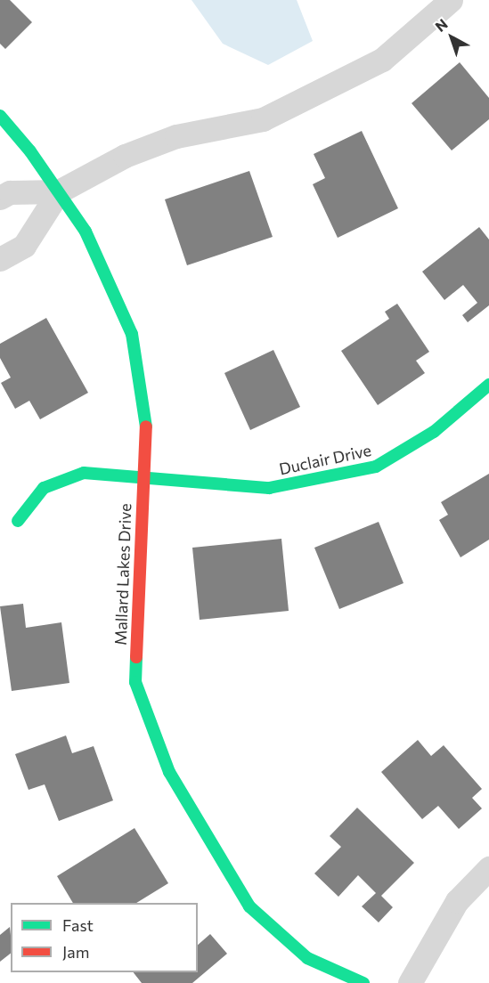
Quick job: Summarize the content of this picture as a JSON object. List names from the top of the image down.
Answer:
{
  "streets": {
    "street": ["Duclair Drive", "Mallard Lakes Drive"]
  },
  "crossings": [
    ["Duclair Drive", "Mallard Lakes Drive"]
  ],
  "legend": ["Fast", "Jam"],
  "north": "top left"
}
